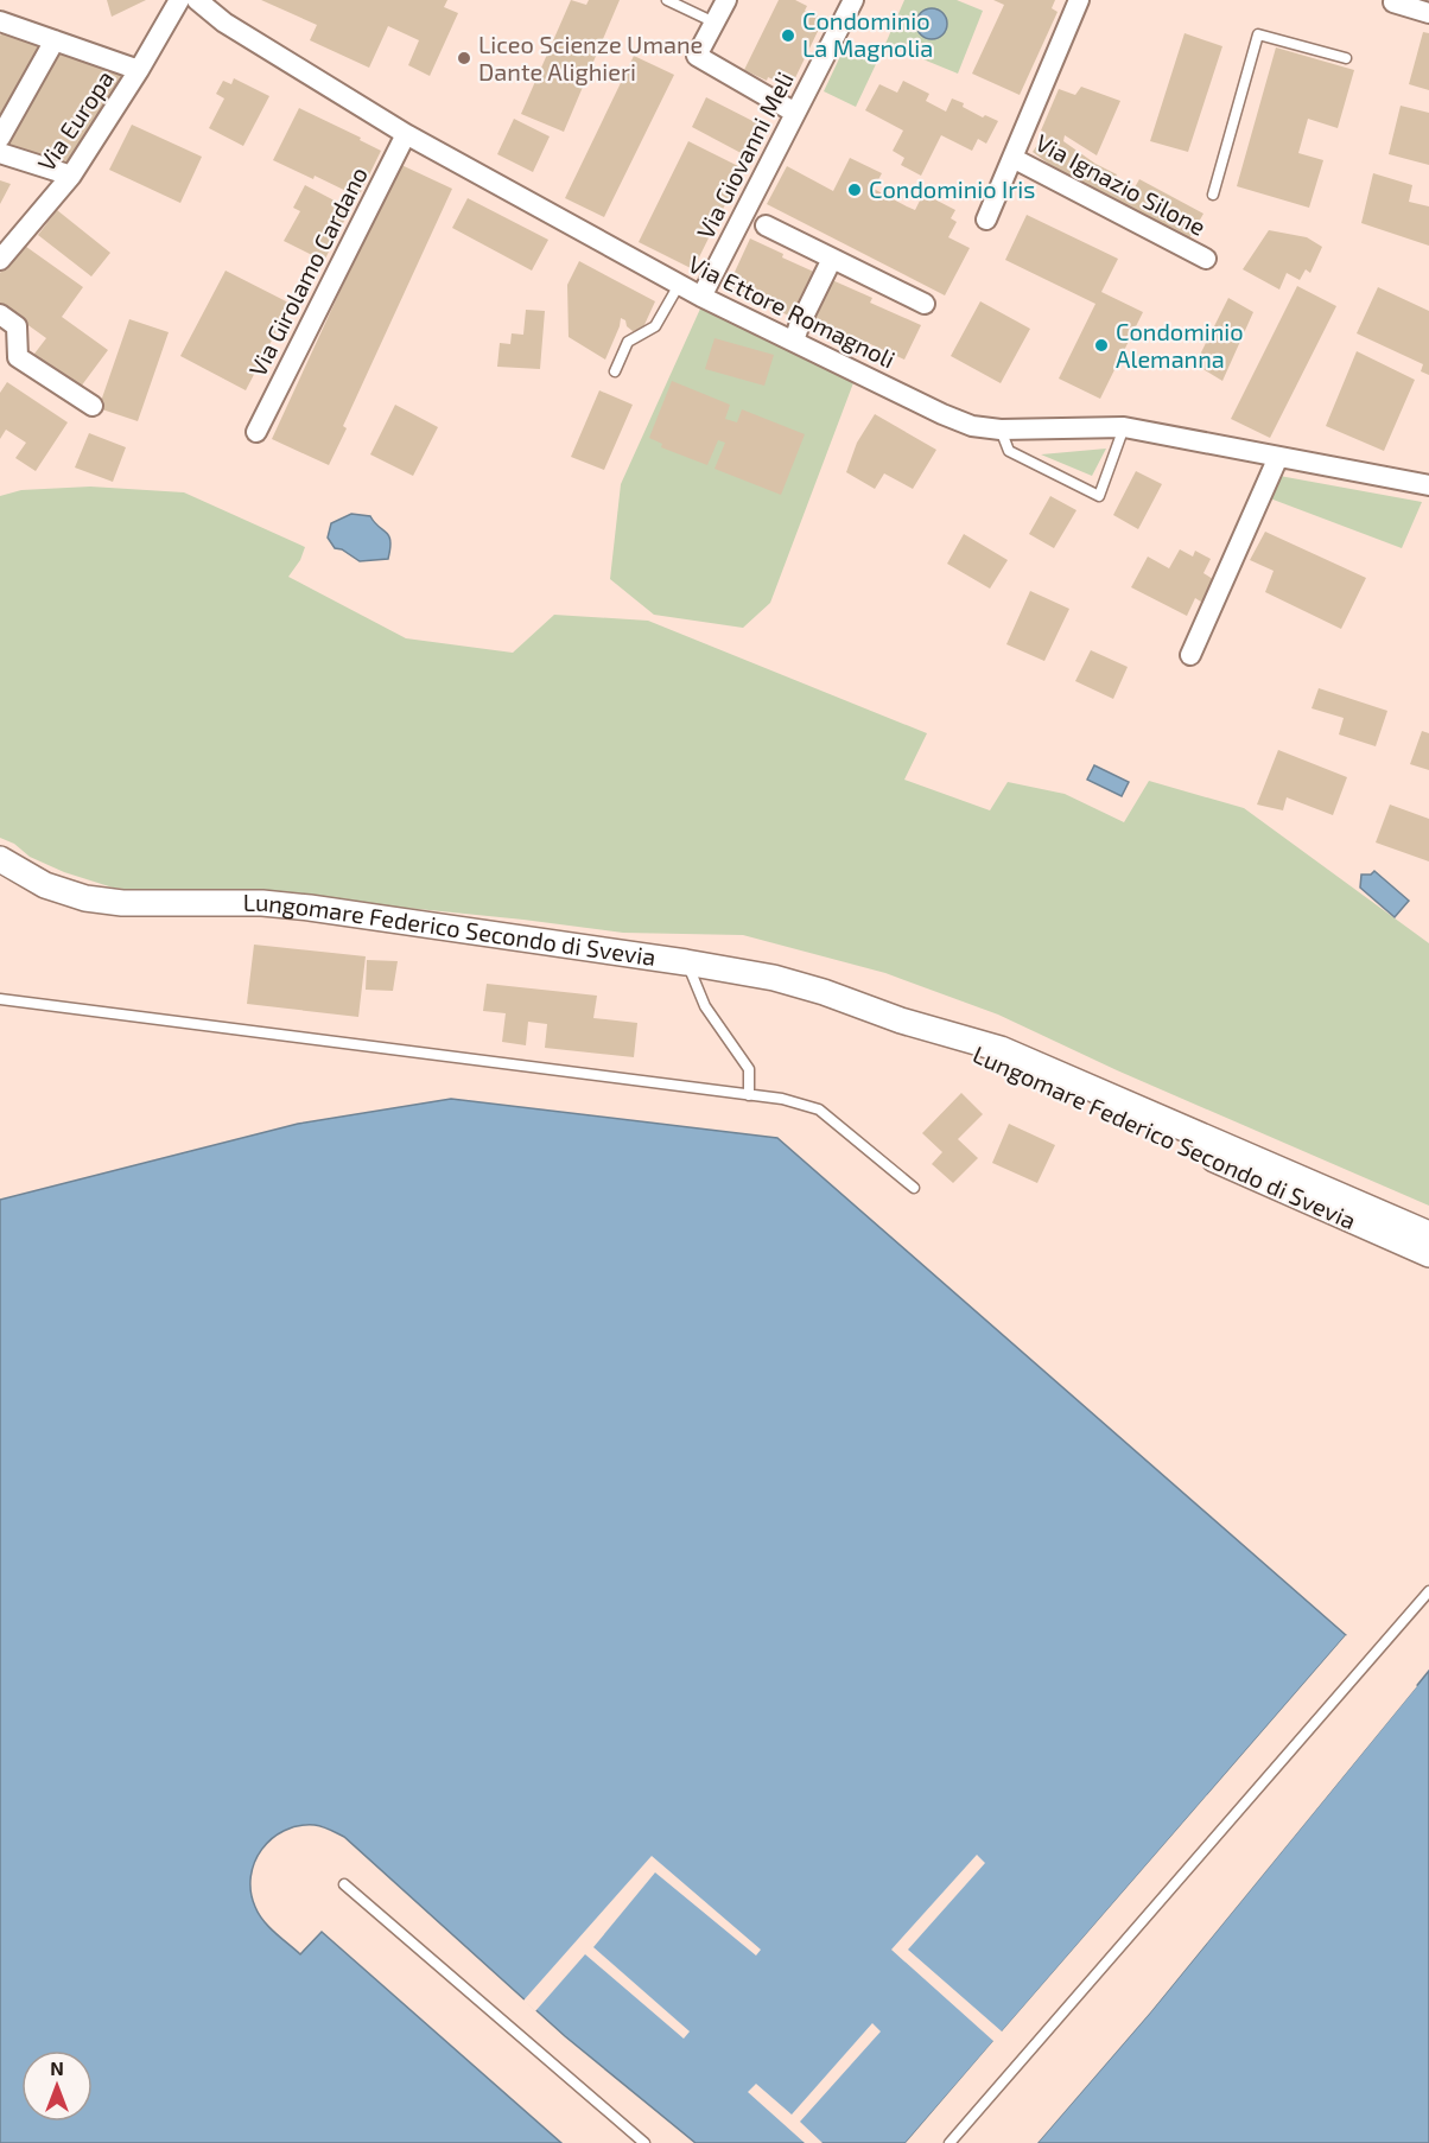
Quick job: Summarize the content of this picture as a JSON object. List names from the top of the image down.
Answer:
{
  "streets": {
    "street": [
      "Via Europa",
      "Via Giovanni Meli",
      "Via Ignazio Silone",
      "Via Girolamo Cardano",
      "Via Ettore Romagnoli",
      "Lungomare Federico Secondo di Svevia"
    ]
  },
  "crossings": [
    ["Via Giovanni Meli", "Via Ettore Romagnoli"],
    ["Via Girolamo Cardano", "Via Ettore Romagnoli"]
  ],
  "places": [
    "Condominio La Magnolia",
    "Liceo Scienze Umane Dante Alighieri",
    "Condominio Iris",
    "Condominio Alemanna"
  ],
  "north": "top"
}
